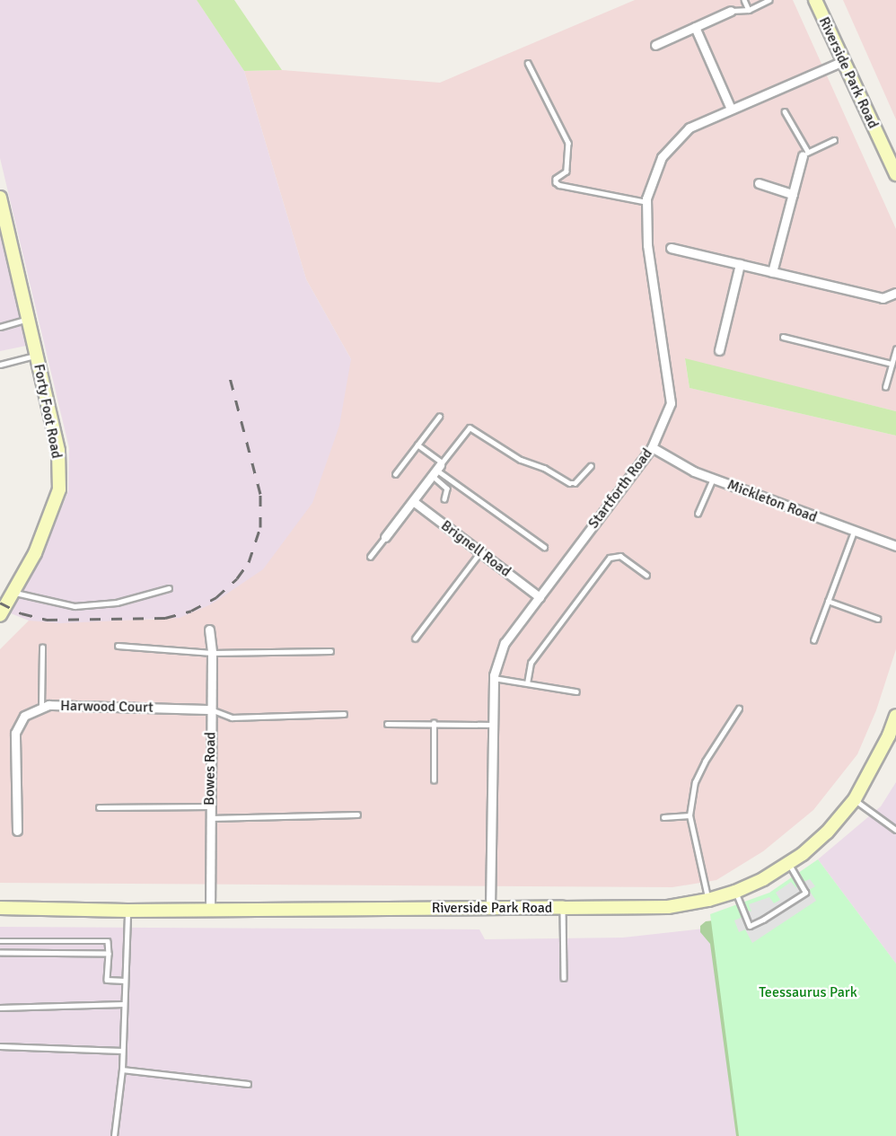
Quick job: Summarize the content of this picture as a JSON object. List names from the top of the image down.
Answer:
{
  "streets": {
    "street": [
      "Riverside Park Road",
      "Forty Foot Road",
      "Startforth Road",
      "Mickleton Road",
      "Brignell Road",
      "Harwood Court",
      "Bowes Road"
    ]
  },
  "crossings": [
    ["Riverside Park Road", "Startforth Road"],
    ["Riverside Park Road", "Bowes Road"],
    ["Startforth Road", "Mickleton Road"],
    ["Startforth Road", "Brignell Road"],
    ["Harwood Court", "Bowes Road"]
  ],
  "parks": ["Teessaurus Park"]
}
